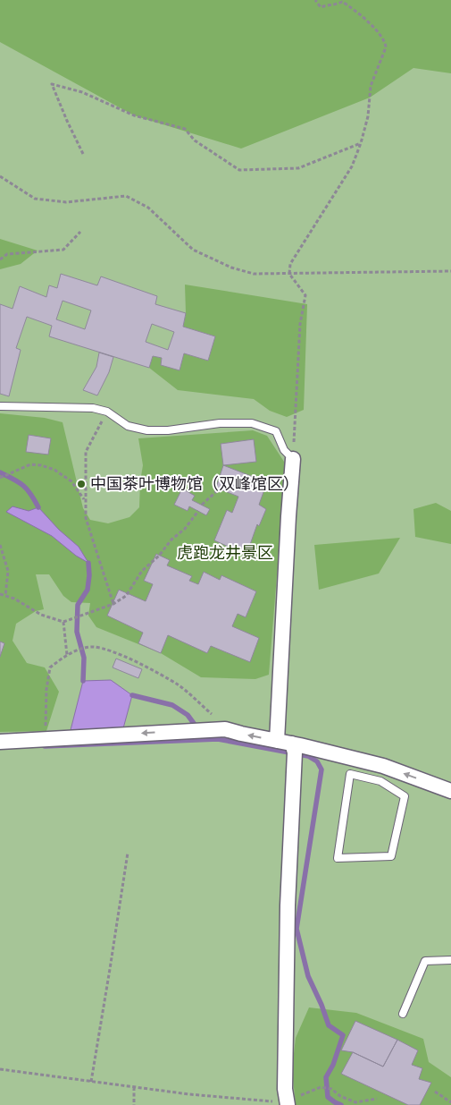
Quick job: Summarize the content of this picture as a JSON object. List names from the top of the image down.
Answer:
{
  "parks": ["虎跑龙井景区"],
  "places": ["中国茶叶博物馆（双峰馆区）"]
}
